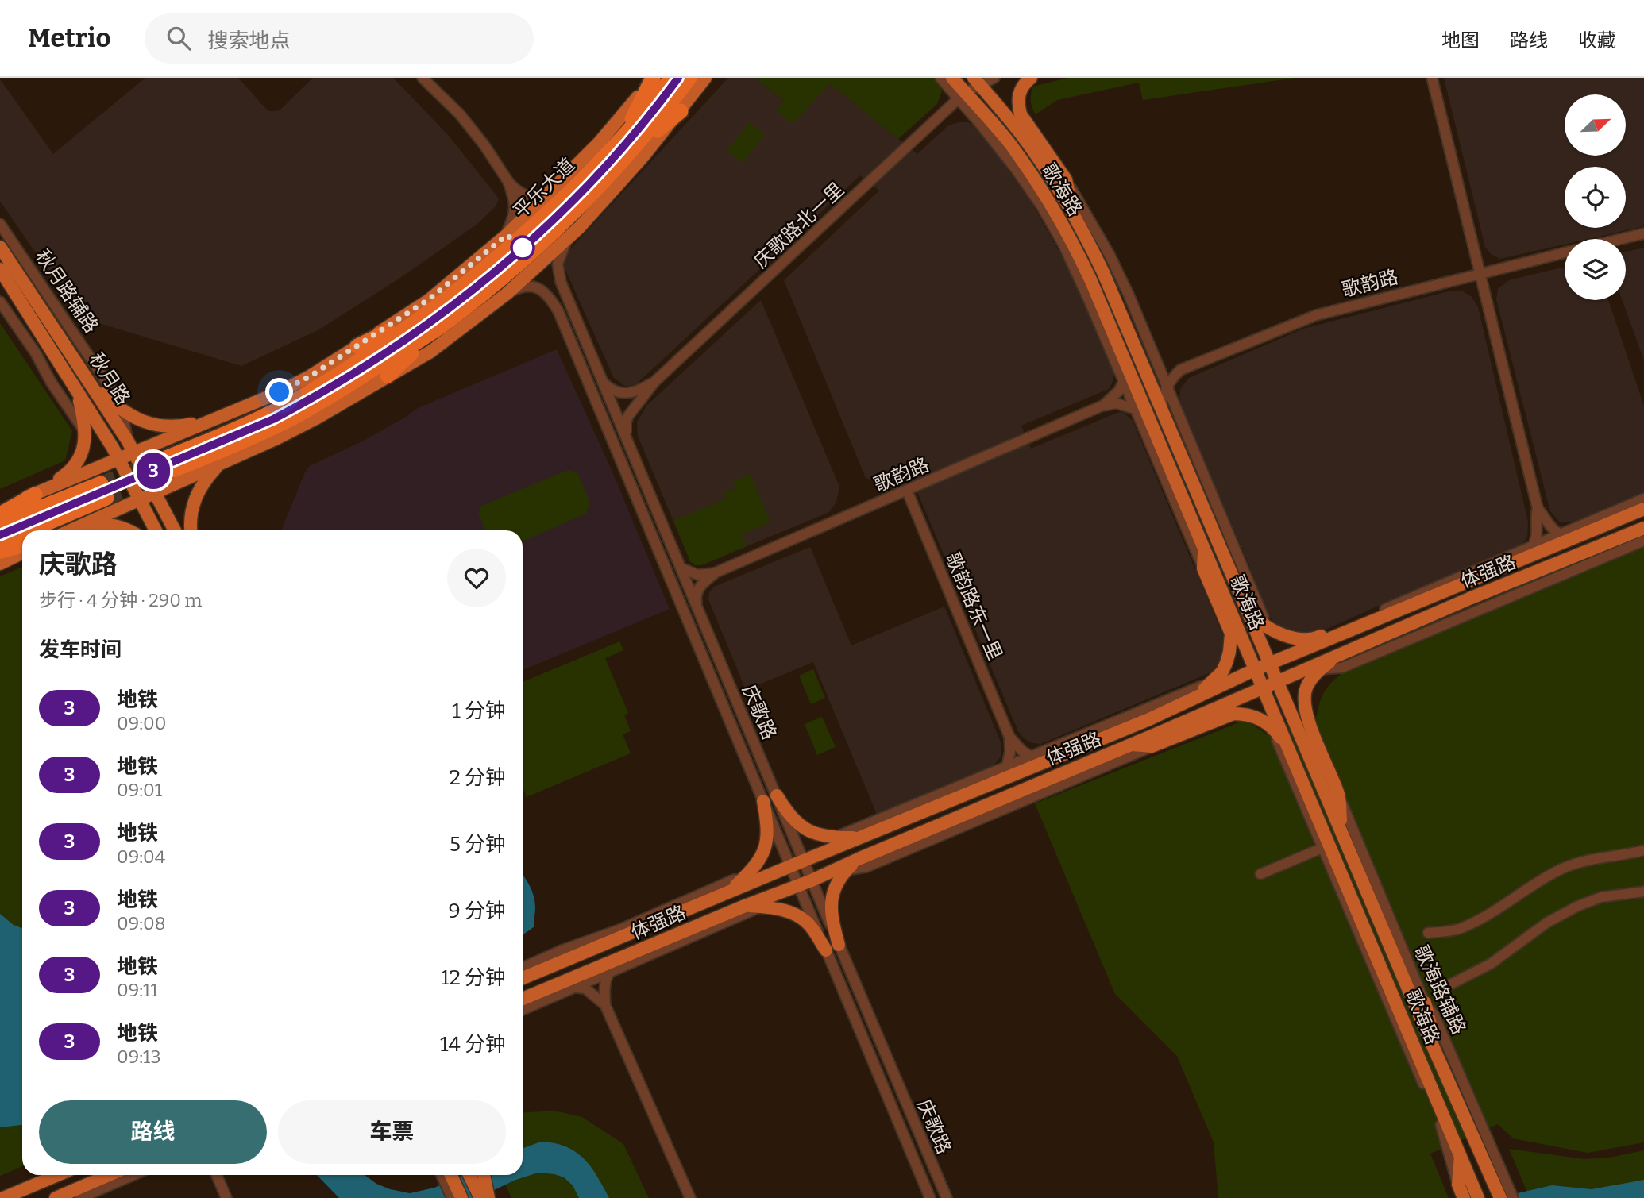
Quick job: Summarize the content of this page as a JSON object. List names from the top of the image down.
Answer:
{
  "streets": {
    "highway": ["平乐大道"],
    "main road": ["歌海路", "秋月路", "体强路"],
    "street": [
      "庆歌路北一里",
      "歌韵路",
      "秋月路辅路",
      "歌韵路东一里",
      "庆歌路",
      "歌海路辅路"
    ]
  },
  "crossings": [
    ["歌海路", "庆歌路北一里"],
    ["歌海路", "歌韵路"],
    ["歌海路", "体强路"],
    ["歌海路", "歌海路辅路"],
    ["庆歌路北一里", "庆歌路"],
    ["歌韵路", "歌韵路东一里"],
    ["歌韵路", "庆歌路"],
    ["秋月路辅路", "秋月路"],
    ["体强路", "歌韵路东一里"],
    ["体强路", "庆歌路"]
  ],
  "lines": ["metro line 3"],
  "north": "top right",
  "page": {
    "header": "Metrio",
    "search": "搜索地点",
    "nav": ["地图", "路线", "收藏"],
    "on_map": "3",
    "heading": [
      ["庆歌路", "步行 · 4 分钟 · 290 m"],
      "发车时间"
    ],
    "list": [
      {
        "mark": "3",
        "name": "地铁",
        "note": "09:00",
        "value": "1 分钟"
      },
      {
        "mark": "3",
        "name": "地铁",
        "note": "09:01",
        "value": "2 分钟"
      },
      {
        "mark": "3",
        "name": "地铁",
        "note": "09:04",
        "value": "5 分钟"
      },
      {
        "mark": "3",
        "name": "地铁",
        "note": "09:08",
        "value": "9 分钟"
      },
      {
        "mark": "3",
        "name": "地铁",
        "note": "09:11",
        "value": "12 分钟"
      },
      {
        "mark": "3",
        "name": "地铁",
        "note": "09:13",
        "value": "14 分钟"
      }
    ],
    "buttons": ["路线", "车票"]
  }
}
